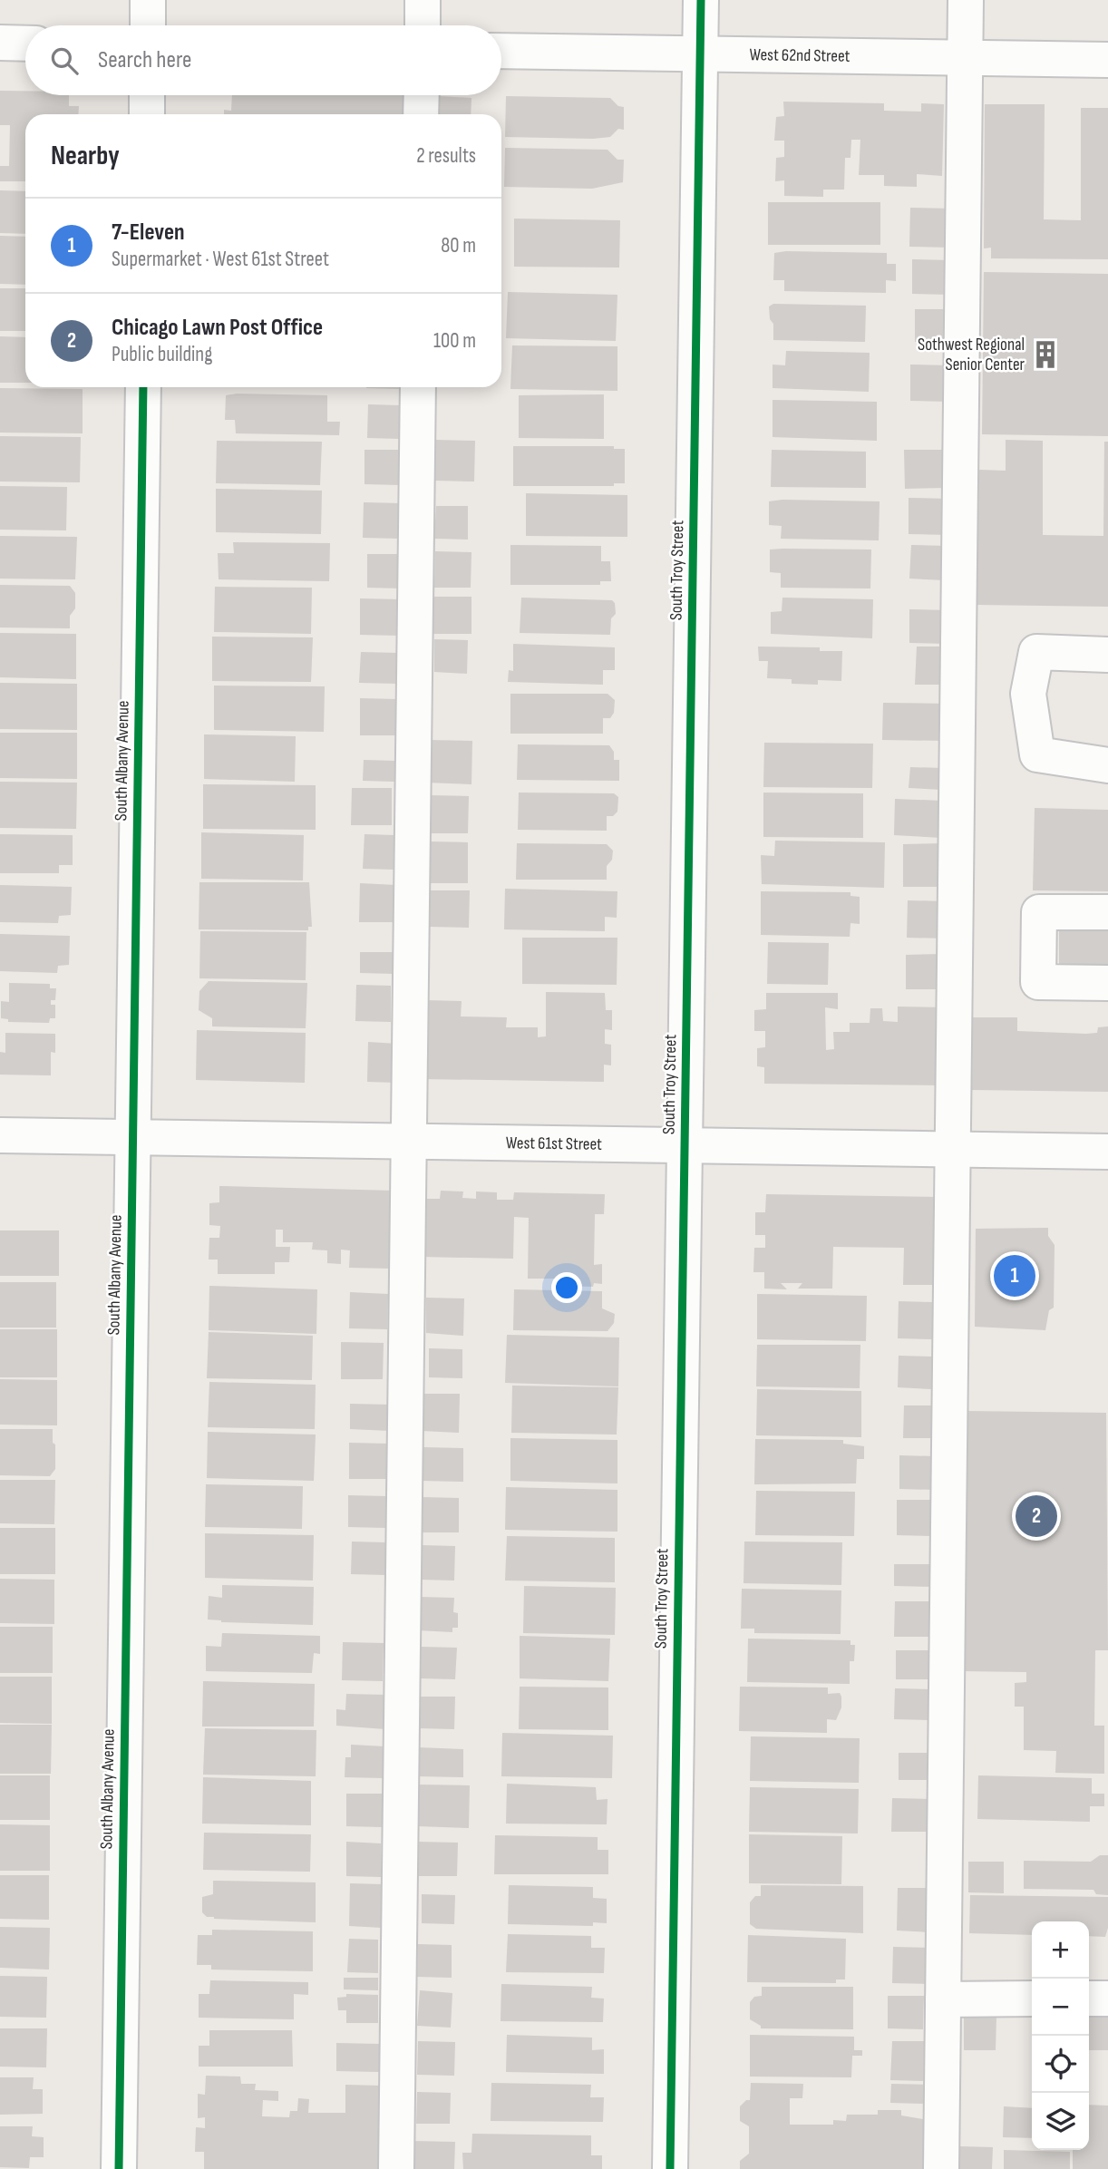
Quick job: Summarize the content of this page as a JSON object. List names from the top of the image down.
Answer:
{
  "streets": {
    "street": [
      "West 62nd Street",
      "South Troy Street",
      "South Albany Avenue",
      "West 61st Street"
    ]
  },
  "crossings": [
    ["West 62nd Street", "South Troy Street"],
    ["South Troy Street", "West 61st Street"],
    ["South Albany Avenue", "West 61st Street"]
  ],
  "places": {
    "building": ["Sothwest Regional Senior Center"]
  },
  "page": {
    "search": "Search here",
    "heading": ["Nearby", "2 results"],
    "list": [
      {
        "mark": "1",
        "name": "7-Eleven",
        "note": "Supermarket · West 61st Street",
        "value": "80 m"
      },
      {
        "mark": "2",
        "name": "Chicago Lawn Post Office",
        "note": "Public building",
        "value": "100 m"
      }
    ],
    "pins": ["1", "2"],
    "map_buttons": ["+", "−"]
  }
}
